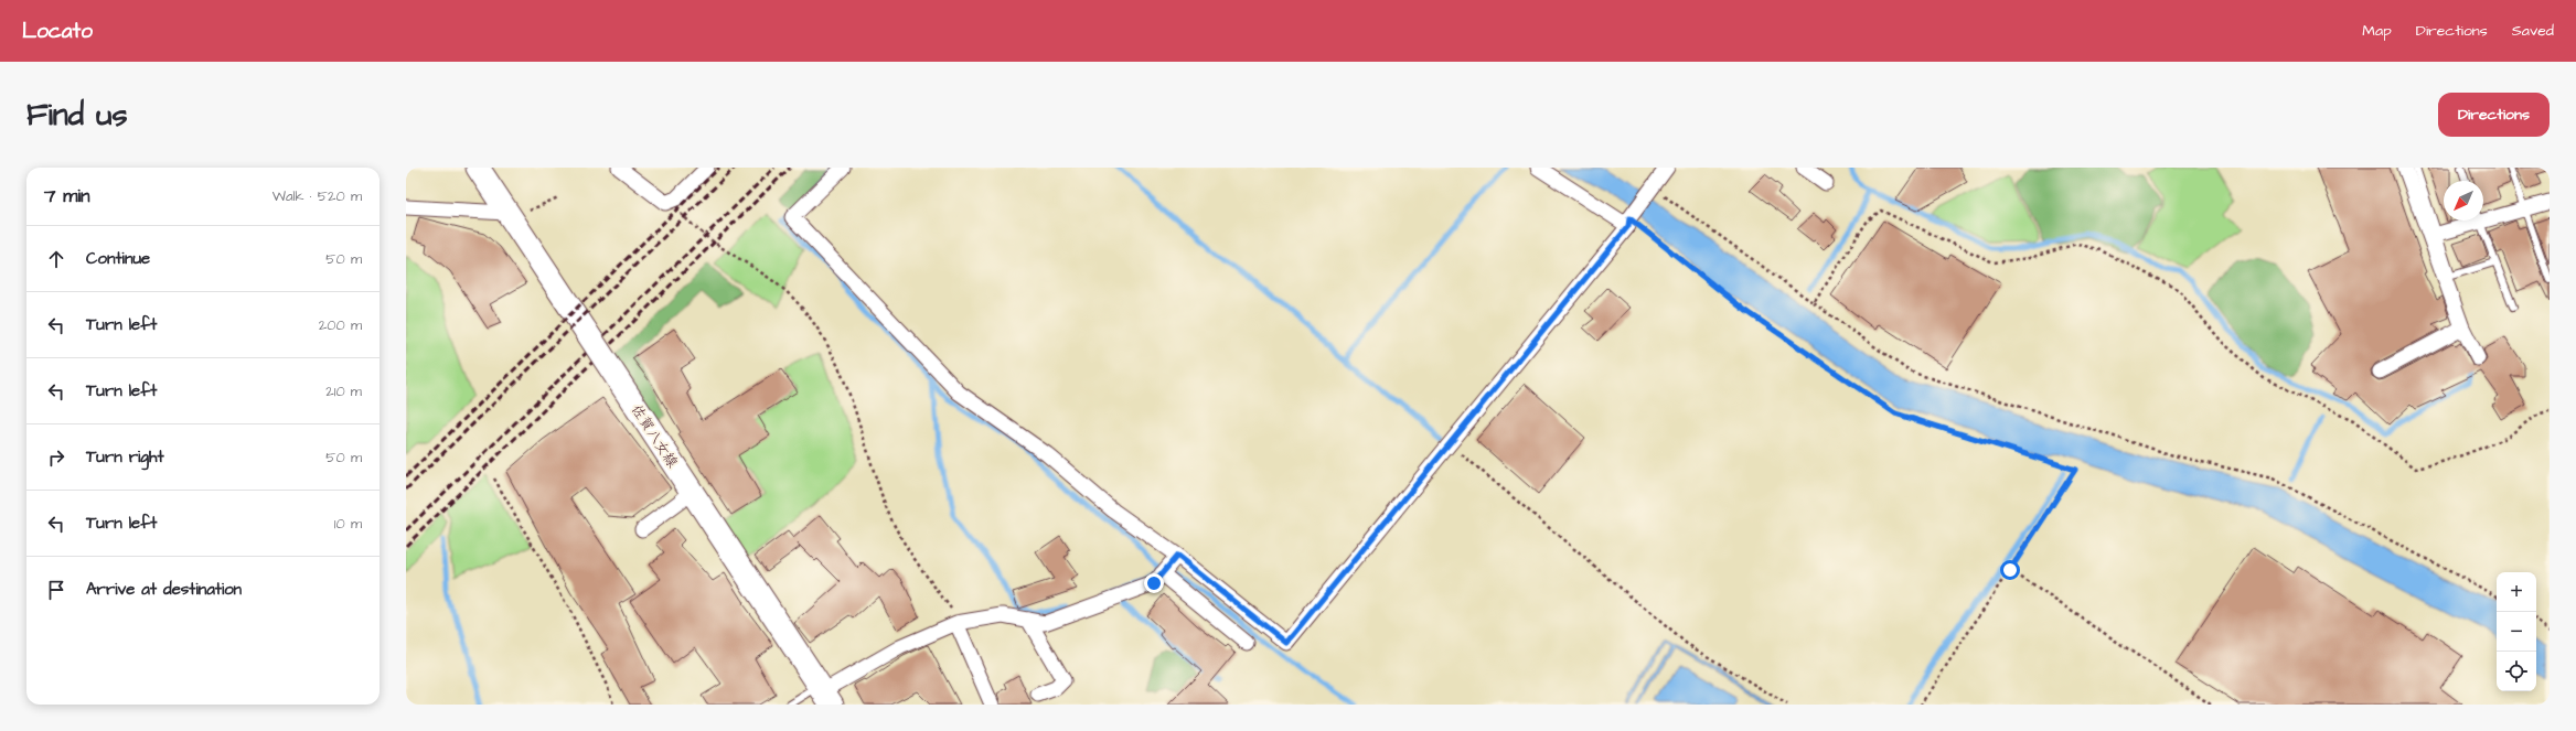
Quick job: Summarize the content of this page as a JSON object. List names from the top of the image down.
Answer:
{
  "streets": {
    "main road": ["佐賀八女線"]
  },
  "north": "bottom left",
  "page": {
    "header": "Locato",
    "nav": ["Map", "Directions", "Saved"],
    "buttons": "Directions",
    "title": "Find us",
    "heading": ["7 min", "Walk · 520 m"],
    "list": [
      ["Continue", "50 m"],
      ["Turn left", "200 m"],
      ["Turn left", "210 m"],
      ["Turn right", "50 m"],
      ["Turn left", "10 m"],
      "Arrive at destination"
    ],
    "map_buttons": ["+", "−"]
  }
}
